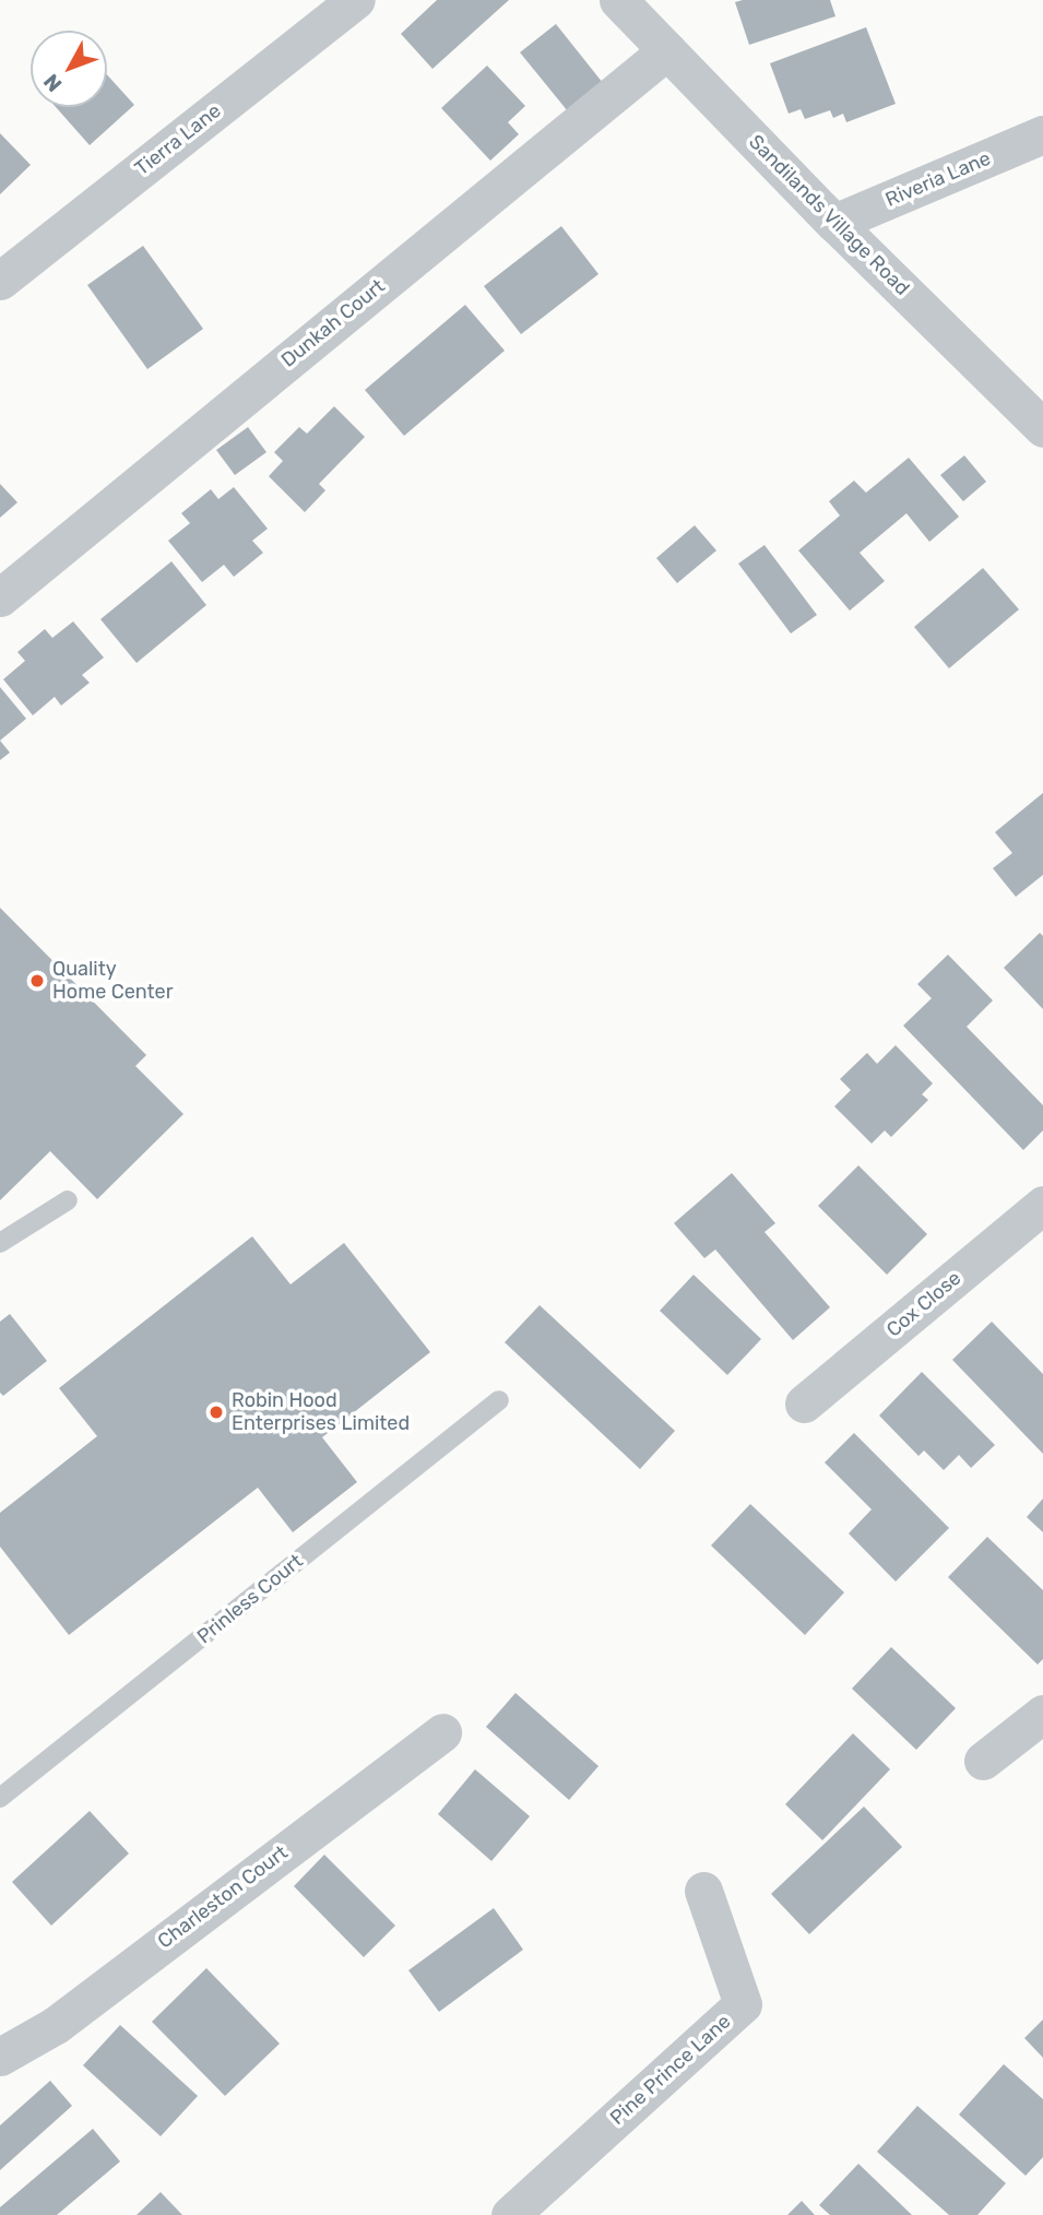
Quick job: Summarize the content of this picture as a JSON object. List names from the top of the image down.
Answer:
{
  "streets": {
    "street": [
      "Tierra Lane",
      "Riveria Lane",
      "Sandilands Village Road",
      "Dunkah Court",
      "Cox Close",
      "Charleston Court",
      "Pine Prince Lane"
    ],
    "lane": ["Prinless Court"]
  },
  "crossings": [
    ["Riveria Lane", "Sandilands Village Road"],
    ["Sandilands Village Road", "Dunkah Court"]
  ],
  "places": ["Quality Home Center", "Robin Hood Enterprises Limited"],
  "north": "bottom left"
}
